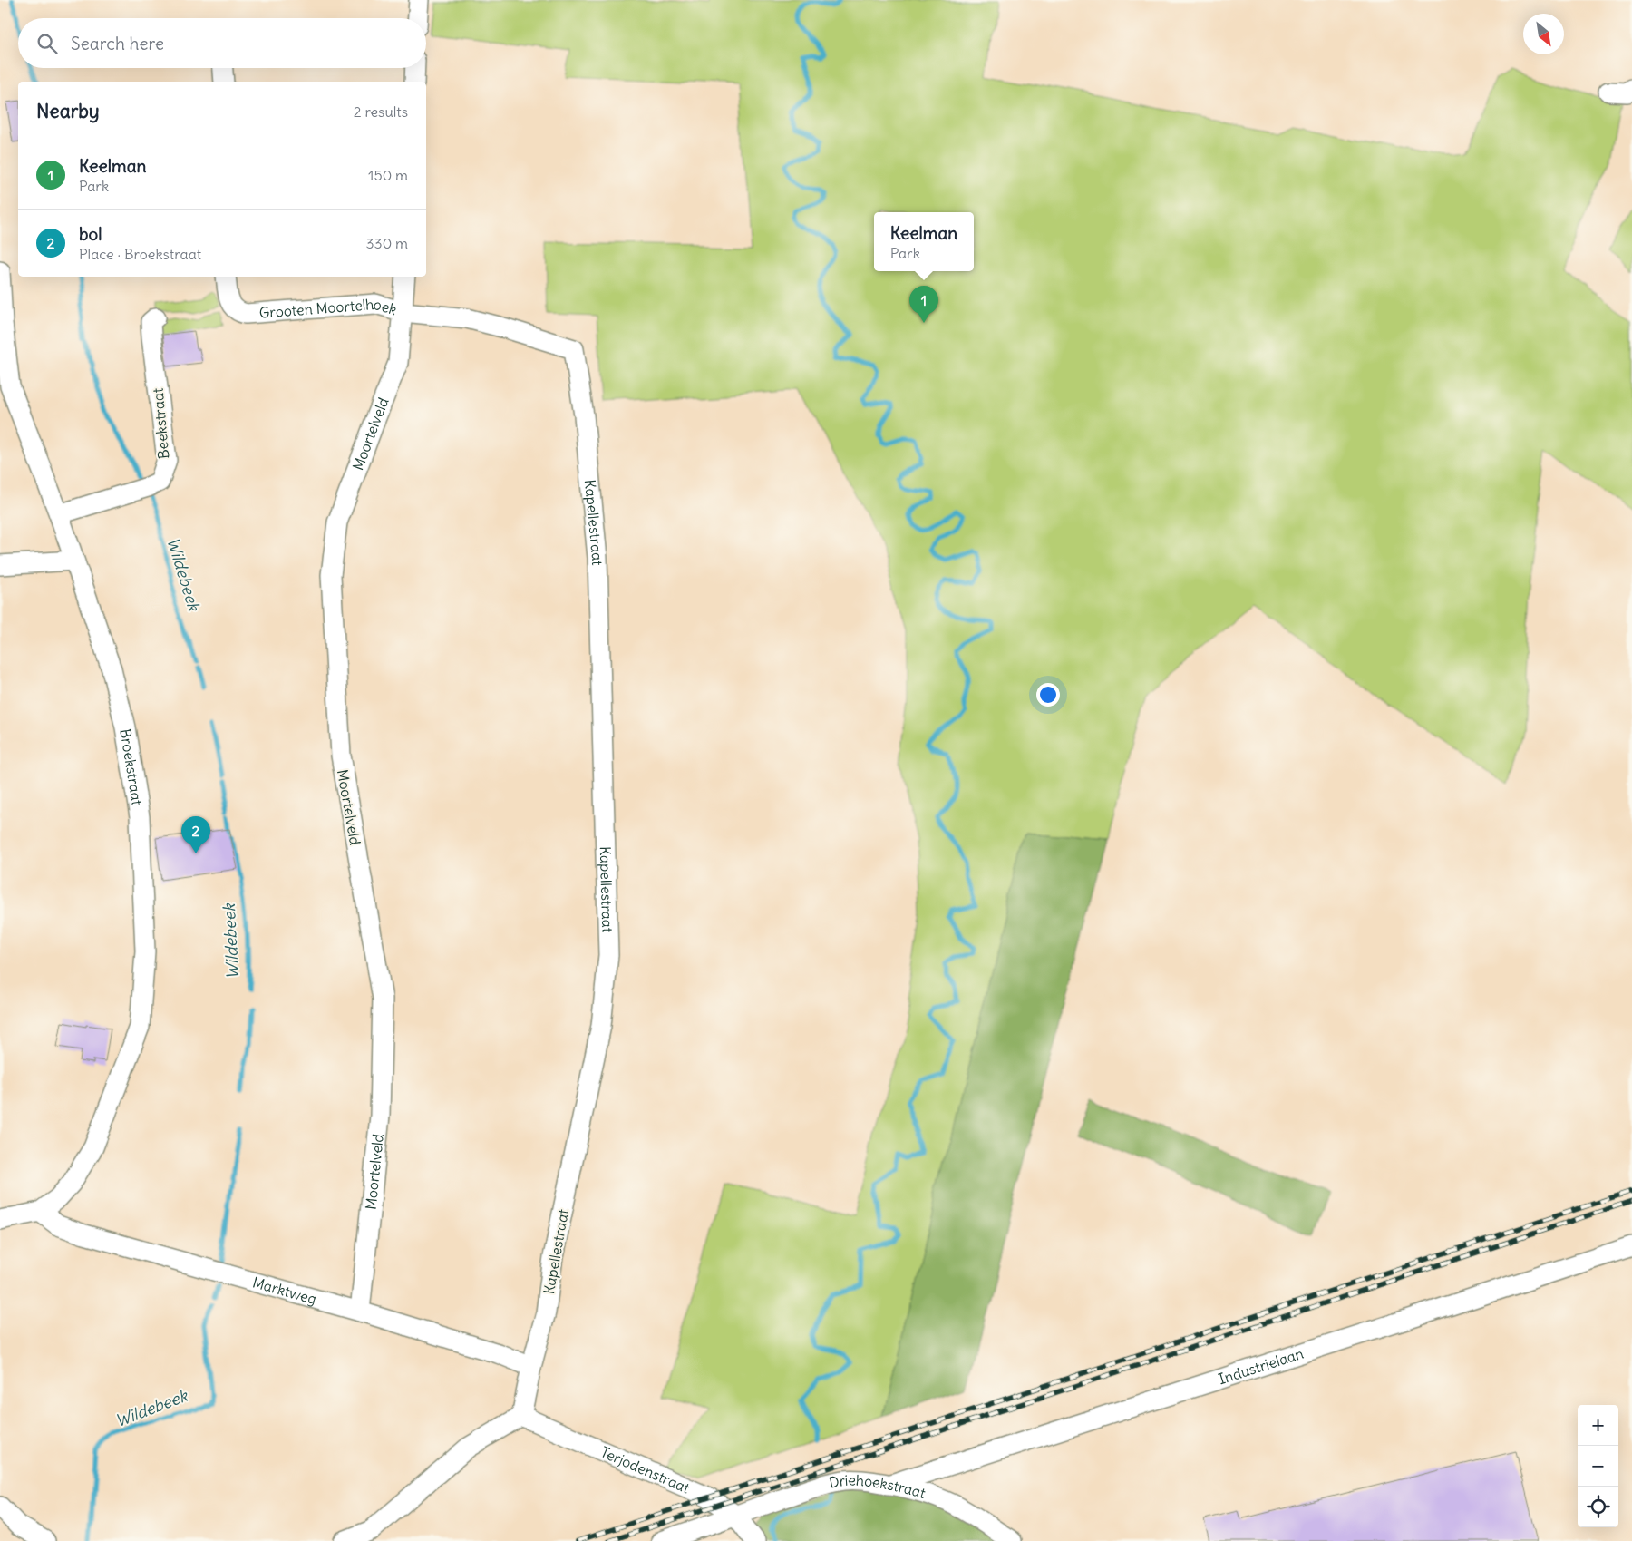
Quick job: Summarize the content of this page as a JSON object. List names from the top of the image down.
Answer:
{
  "streets": {
    "street": [
      "Grooten Moortelhoek",
      "Beekstraat",
      "Moortelveld",
      "Kapellestraat",
      "Broekstraat",
      "Marktweg",
      "Industrielaan",
      "Terjodenstraat",
      "Driehoekstraat"
    ]
  },
  "crossings": [
    ["Grooten Moortelhoek", "Moortelveld"],
    ["Grooten Moortelhoek", "Kapellestraat"],
    ["Beekstraat", "Broekstraat"],
    ["Moortelveld", "Kapellestraat"],
    ["Moortelveld", "Marktweg"],
    ["Kapellestraat", "Marktweg"],
    ["Kapellestraat", "Terjodenstraat"],
    ["Broekstraat", "Marktweg"],
    ["Industrielaan", "Driehoekstraat"],
    ["Terjodenstraat", "Driehoekstraat"]
  ],
  "water": ["Wildebeek"],
  "north": "bottom right",
  "page": {
    "search": "Search here",
    "heading": ["Nearby", "2 results"],
    "list": [
      {
        "mark": "1",
        "name": "Keelman",
        "note": "Park",
        "value": "150 m"
      },
      {
        "mark": "2",
        "name": "bol",
        "note": "Place · Broekstraat",
        "value": "330 m"
      }
    ],
    "popup": ["Keelman", "Park"],
    "pins": ["1", "2"],
    "map_buttons": ["+", "−"]
  }
}
